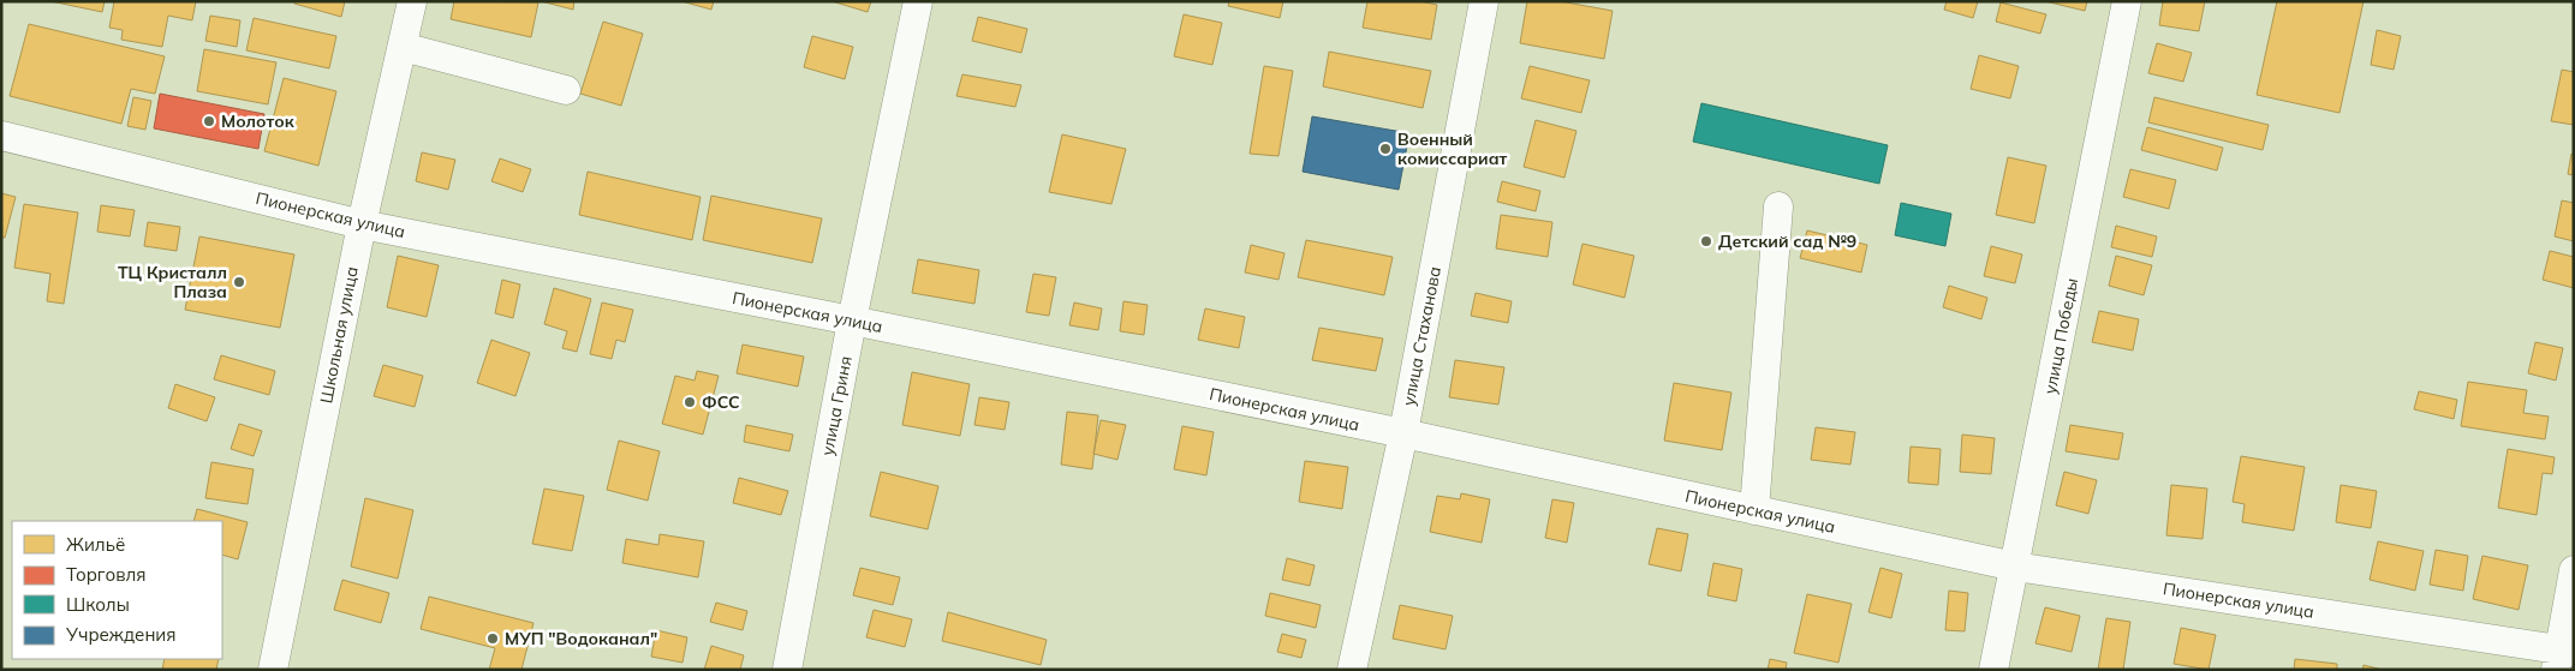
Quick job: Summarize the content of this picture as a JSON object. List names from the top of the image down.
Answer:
{
  "streets": {
    "street": [
      "Пионерская улица",
      "Школьная улица",
      "улица Стаханова",
      "улица Победы",
      "улица Гриня"
    ]
  },
  "crossings": [
    ["Пионерская улица", "Школьная улица"],
    ["Пионерская улица", "улица Стаханова"],
    ["Пионерская улица", "улица Победы"],
    ["Пионерская улица", "улица Гриня"]
  ],
  "places": [
    "Молоток",
    "Военный комиссариат",
    "Детский сад №9",
    "ТЦ Кристалл Плаза",
    "ФСС",
    "МУП \"Водоканал\""
  ],
  "legend": [
    "Жильё",
    "Торговля",
    "Школы",
    "Учреждения"
  ]
}
